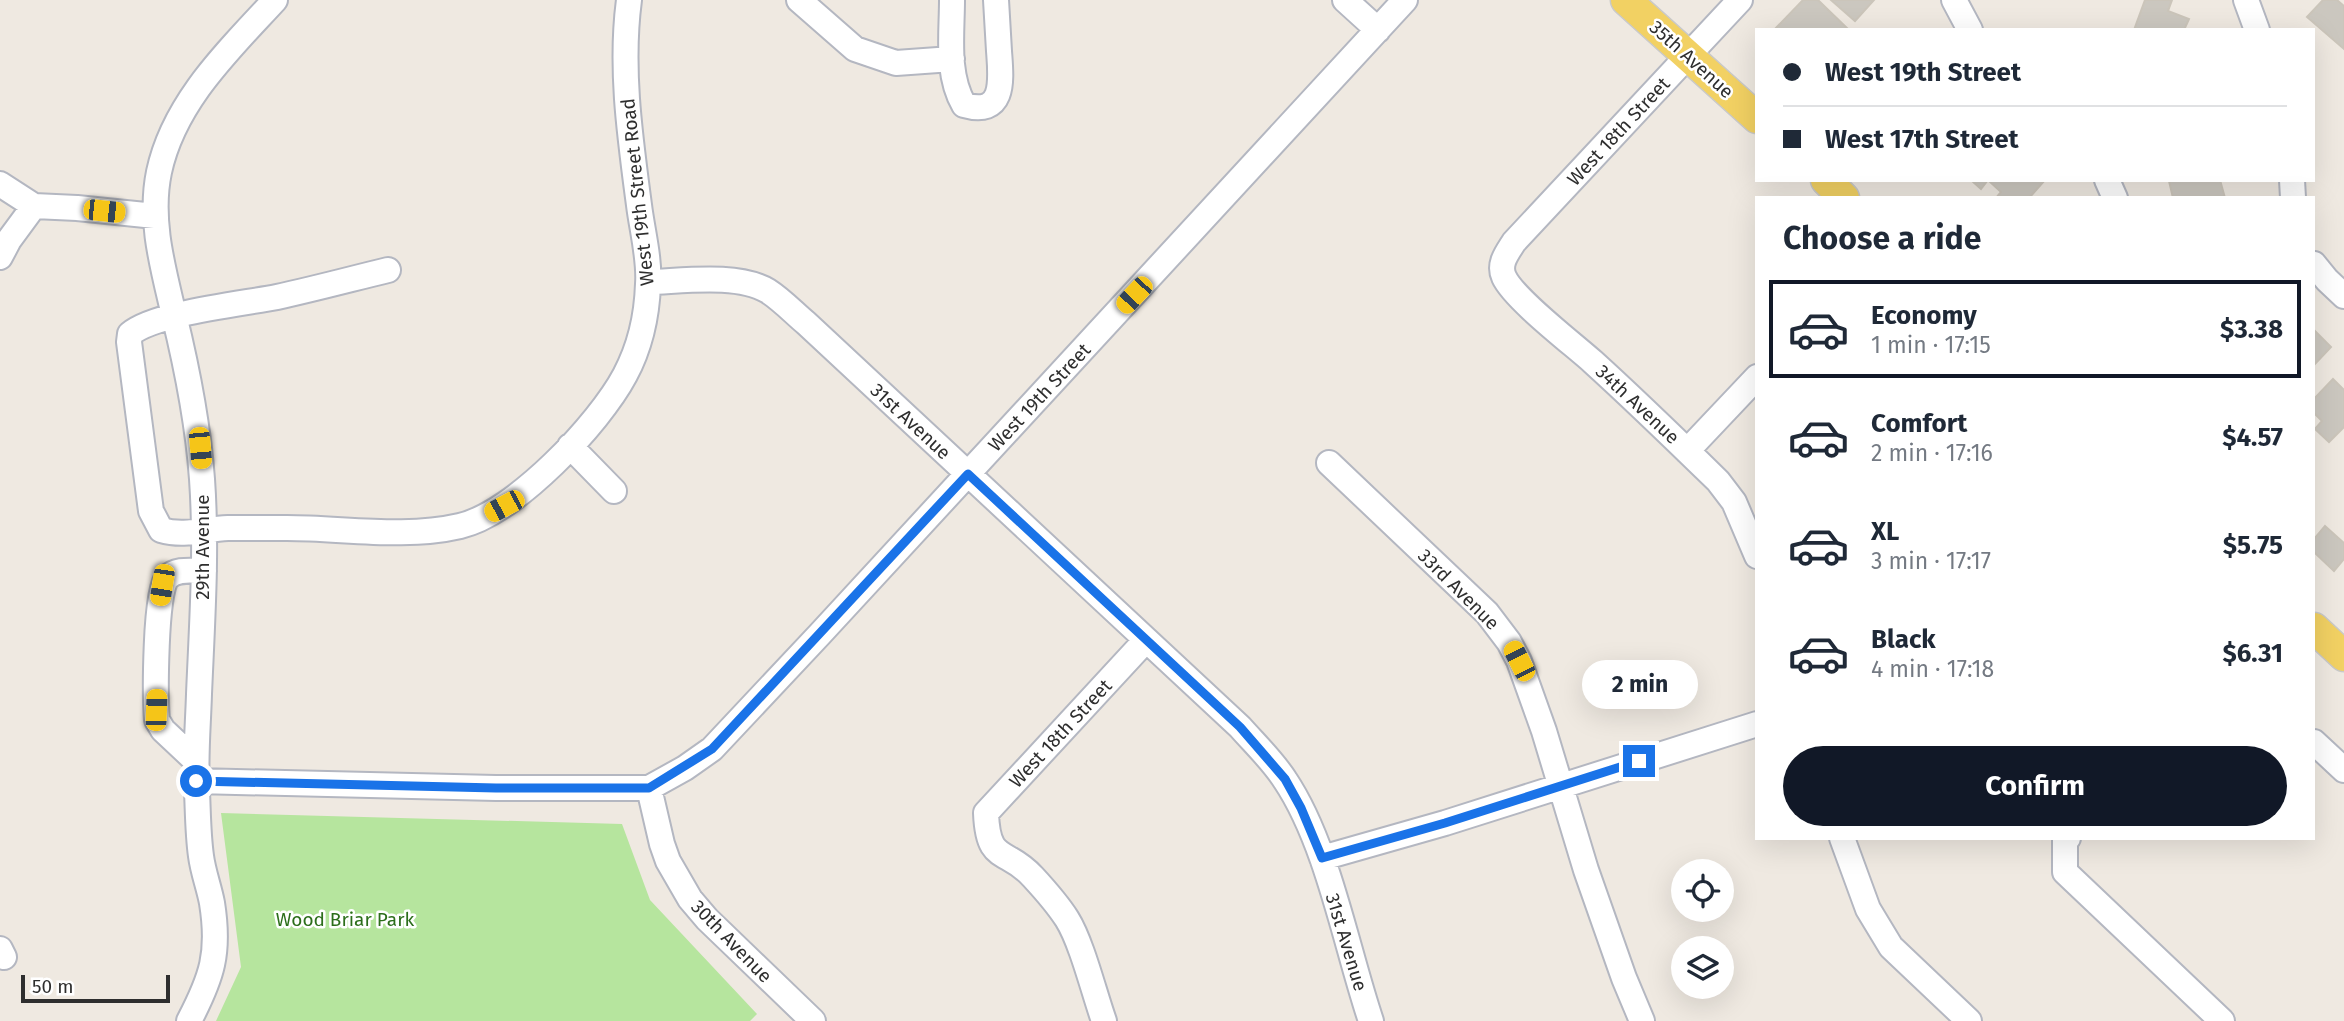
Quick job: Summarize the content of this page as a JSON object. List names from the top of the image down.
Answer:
{
  "streets": {
    "main road": ["35th Avenue"],
    "street": [
      "West 18th Street",
      "West 19th Street Road",
      "West 19th Street",
      "34th Avenue",
      "31st Avenue",
      "29th Avenue",
      "33rd Avenue",
      "30th Avenue"
    ]
  },
  "crossings": [
    ["35th Avenue", "West 18th Street"],
    ["West 18th Street", "34th Avenue"],
    ["West 18th Street", "31st Avenue"],
    ["West 19th Street Road", "31st Avenue"],
    ["West 19th Street Road", "29th Avenue"],
    ["West 19th Street", "31st Avenue"],
    ["West 19th Street", "30th Avenue"]
  ],
  "parks": ["Wood Briar Park"],
  "scale_bar": "50 m",
  "page": {
    "banner": ["West 19th Street", "West 17th Street"],
    "heading": "Choose a ride",
    "list": [
      {
        "name": "Economy",
        "note": "1 min · 17:15",
        "value": "$3.38"
      },
      {
        "name": "Comfort",
        "note": "2 min · 17:16",
        "value": "$4.57"
      },
      {
        "name": "XL",
        "note": "3 min · 17:17",
        "value": "$5.75"
      },
      {
        "name": "Black",
        "note": "4 min · 17:18",
        "value": "$6.31"
      }
    ],
    "bubble": "2 min",
    "buttons": "Confirm",
    "scale": "50 m"
  }
}
